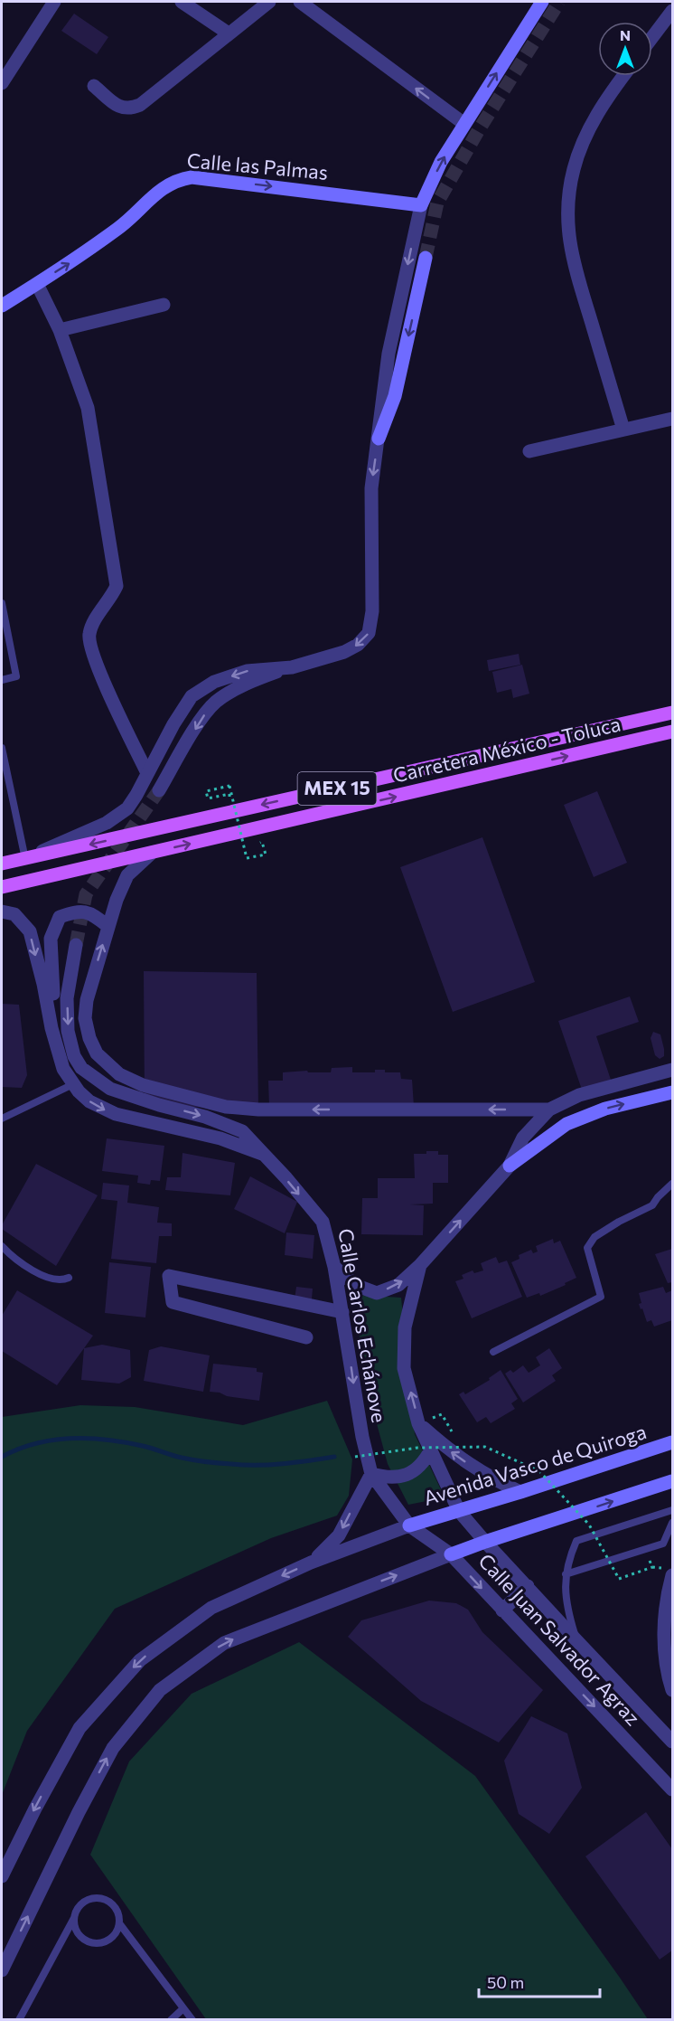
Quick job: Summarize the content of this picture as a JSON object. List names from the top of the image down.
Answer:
{
  "streets": {
    "main road": [
      "Calle las Palmas",
      "Carretera México - Toluca",
      "MEX 15",
      "Avenida Vasco de Quiroga"
    ],
    "street": ["Calle Carlos Echánove", "Calle Juan Salvador Agraz"]
  },
  "crossings": [
    ["Calle Carlos Echánove", "Avenida Vasco de Quiroga"],
    ["Calle Carlos Echánove", "Calle Juan Salvador Agraz"],
    ["Avenida Vasco de Quiroga", "Calle Juan Salvador Agraz"]
  ],
  "one_way": ["Calle las Palmas", "Calle Carlos Echánove"],
  "scale_bar": "50 m",
  "north": "top"
}
